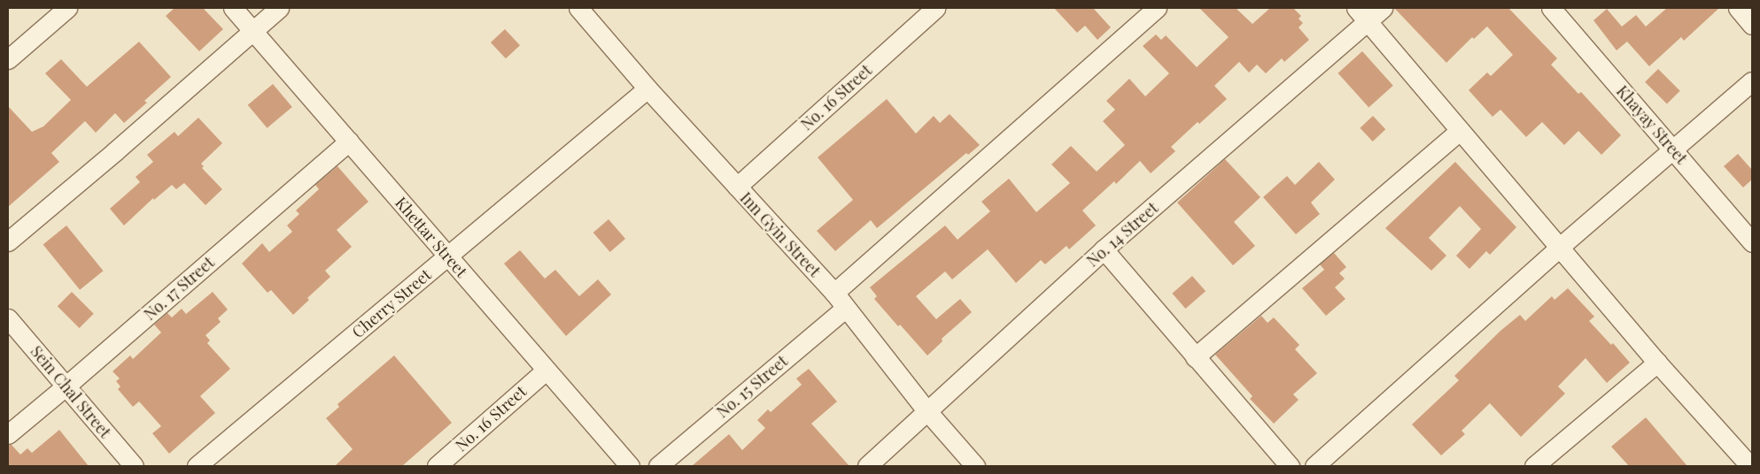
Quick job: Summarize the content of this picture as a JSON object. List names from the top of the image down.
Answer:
{
  "streets": {
    "street": [
      "No. 16 Street",
      "Khayay Street",
      "Inn Gyin Street",
      "No. 14 Street",
      "Khettar Street",
      "No. 17 Street",
      "Cherry Street",
      "No. 15 Street",
      "Sein Chal Street"
    ]
  },
  "crossings": [
    ["No. 16 Street", "Inn Gyin Street"],
    ["No. 16 Street", "Khettar Street"],
    ["Inn Gyin Street", "No. 14 Street"],
    ["Inn Gyin Street", "Cherry Street"],
    ["Inn Gyin Street", "No. 15 Street"],
    ["Khettar Street", "No. 17 Street"],
    ["Khettar Street", "Cherry Street"],
    ["No. 17 Street", "Sein Chal Street"]
  ]
}
